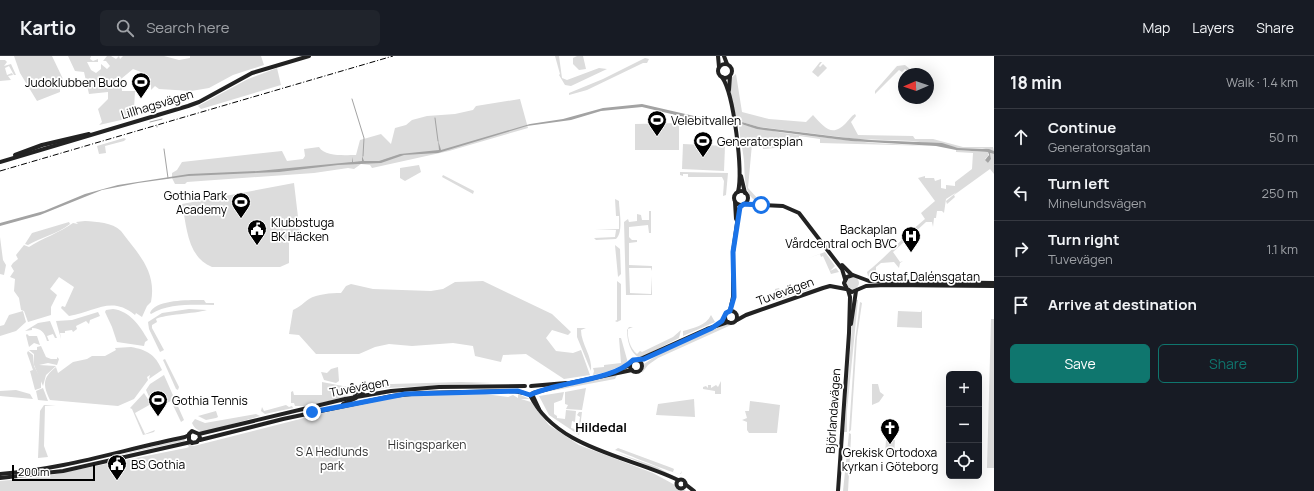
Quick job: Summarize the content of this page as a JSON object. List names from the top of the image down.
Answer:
{
  "streets": {
    "main road": [
      "Lillhagsvägen",
      "Gustaf Dalénsgatan",
      "Tuvevägen",
      "Björlandavägen"
    ]
  },
  "crossings": [
    ["Gustaf Dalénsgatan", "Tuvevägen"],
    ["Gustaf Dalénsgatan", "Björlandavägen"],
    ["Tuvevägen", "Björlandavägen"]
  ],
  "districts": ["Hildedal"],
  "parks": ["Hisingsparken", "S A Hedlunds park"],
  "places": {
    "sports": [
      "Judoklubben Budo",
      "Velebitvallen",
      "Generatorsplan",
      "Gothia Park Academy",
      "Gothia Tennis"
    ],
    "public building": ["Klubbstuga BK Häcken", "BS Gothia"],
    "hospital": ["Backaplan Vårdcentral och BVC"],
    "church": ["Grekisk Ortodoxa kyrkan i Göteborg"]
  },
  "scale_bar": "200 m",
  "north": "left",
  "page": {
    "header": "Kartio",
    "search": "Search here",
    "nav": ["Map", "Layers", "Share"],
    "heading": ["18 min", "Walk · 1.4 km"],
    "list": [
      ["Continue", "Generatorsgatan", "50 m"],
      ["Turn left", "Minelundsvägen", "250 m"],
      ["Turn right", "Tuvevägen", "1.1 km"],
      "Arrive at destination"
    ],
    "buttons": ["Save", "Share"],
    "map_buttons": ["+", "−"],
    "scale": "200 m"
  }
}
